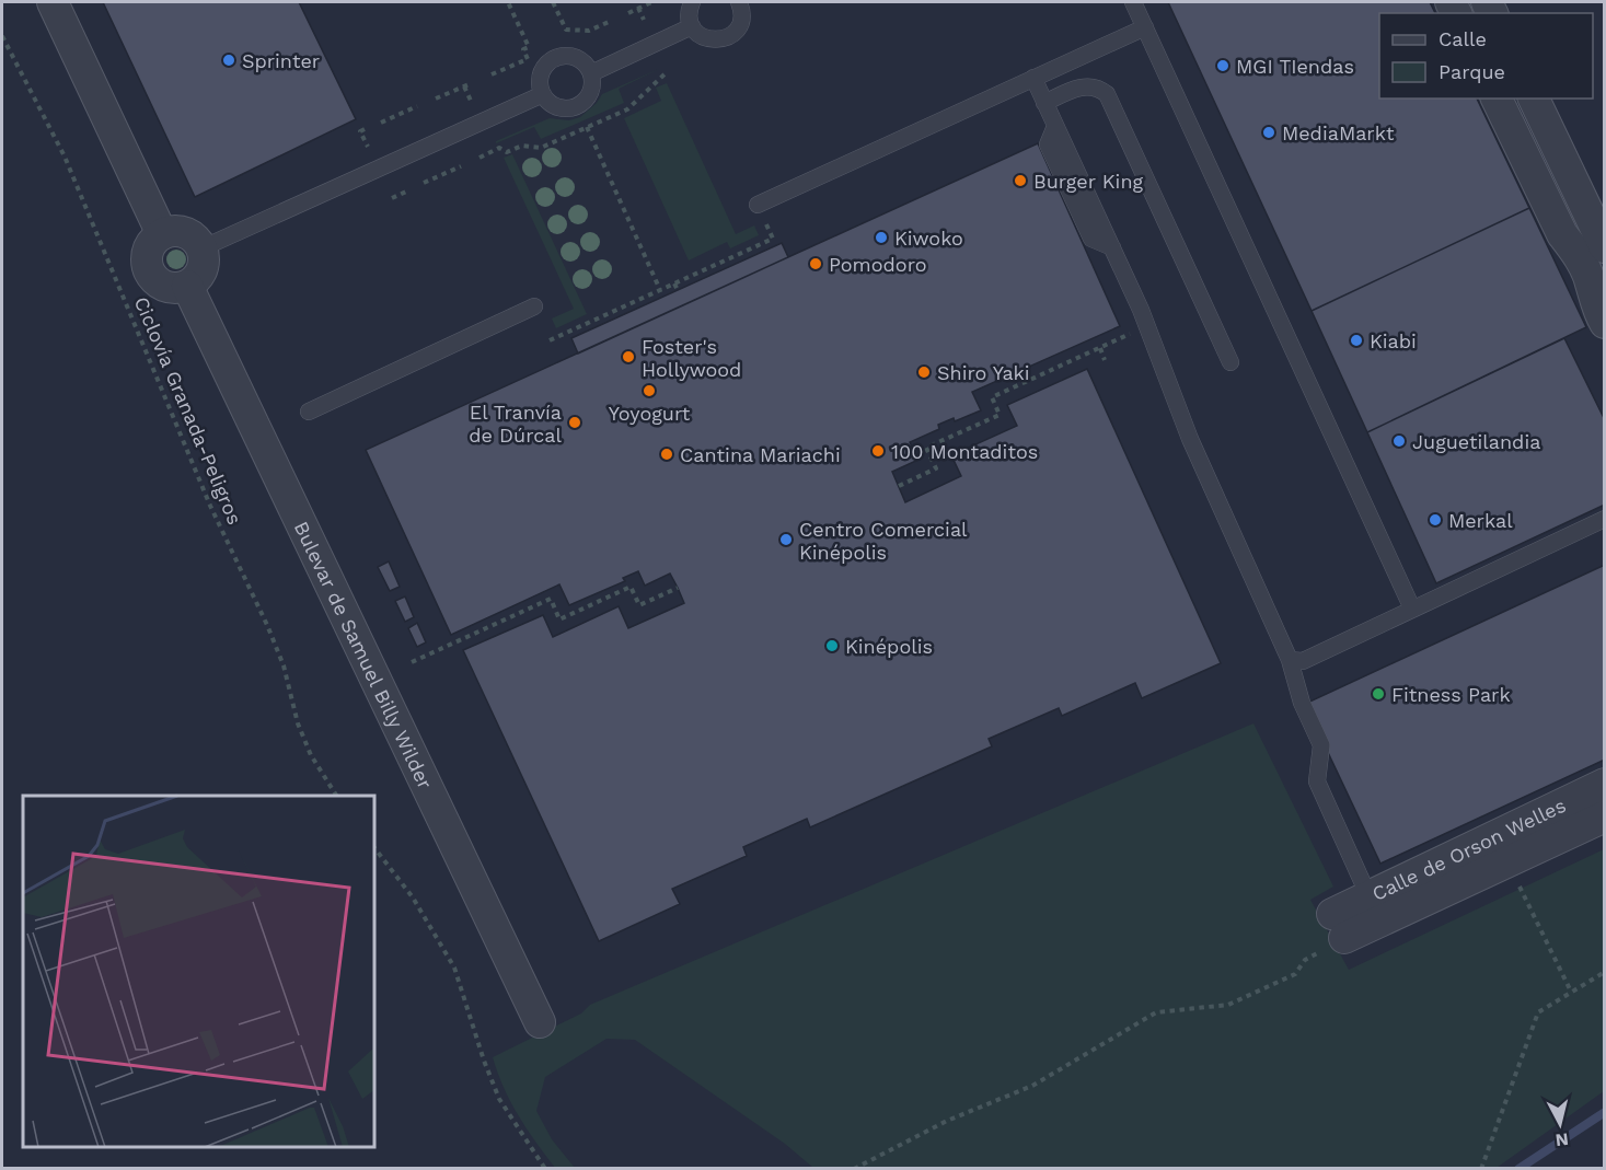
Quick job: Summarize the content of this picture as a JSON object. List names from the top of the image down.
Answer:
{
  "streets": {
    "street": ["Bulevar de Samuel Billy Wilder", "Calle de Orson Welles"],
    "path": ["Ciclovía Granada-Peligros"]
  },
  "places": [
    "Sprinter",
    "MGI TIendas",
    "MediaMarkt",
    "Burger King",
    "Kiwoko",
    "Pomodoro",
    "Kiabi",
    "Foster's Hollywood",
    "Shiro Yaki",
    "Yoyogurt",
    "El Tranvía de Dúrcal",
    "Juguetilandia",
    "100 Montaditos",
    "Cantina Mariachi",
    "Merkal",
    "Centro Comercial Kinépolis",
    "Kinépolis",
    "Fitness Park"
  ],
  "legend": ["Calle", "Parque"],
  "north": "bottom"
}
